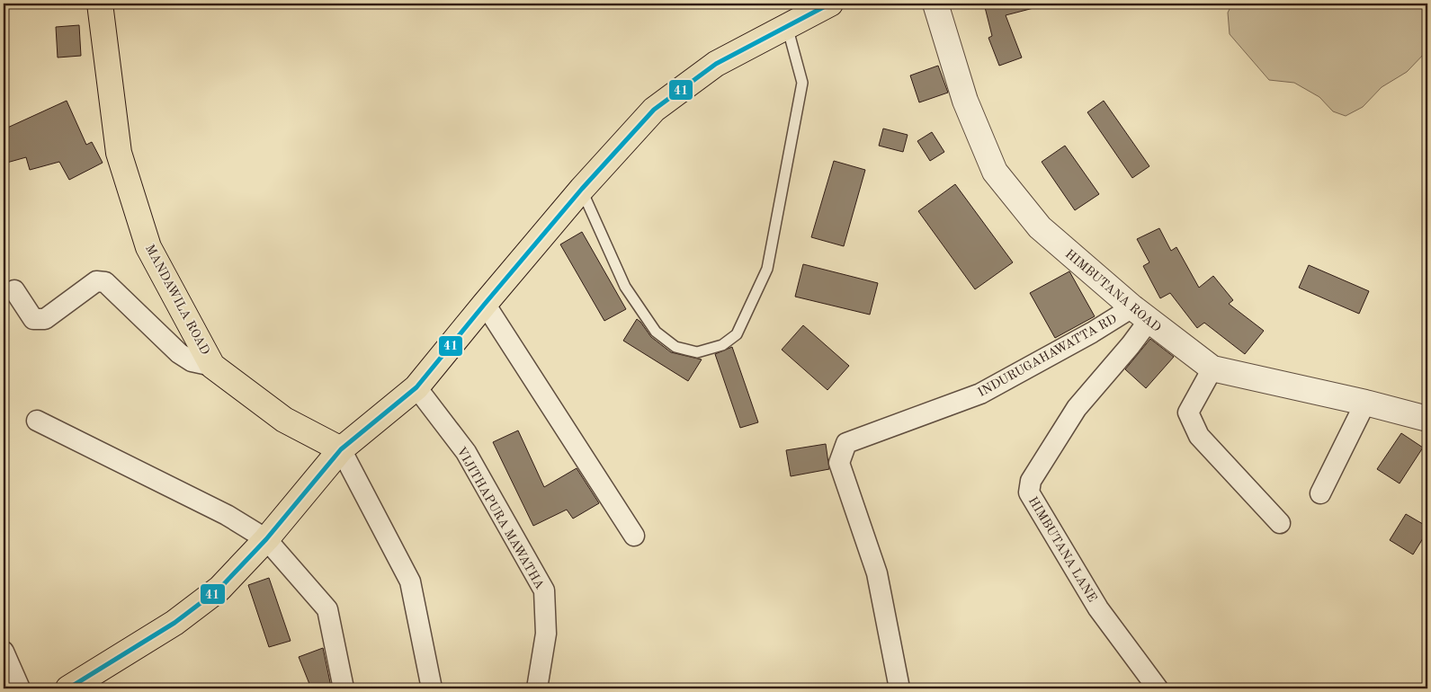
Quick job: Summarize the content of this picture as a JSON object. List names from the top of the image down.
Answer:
{
  "streets": {
    "main road": ["MANDAWILA ROAD"],
    "street": [
      "HIMBUTANA ROAD",
      "INDURUGAHAWATTA RD",
      "VIJITHAPURA MAWATHA",
      "HIMBUTANA LANE"
    ]
  },
  "crossings": [
    ["HIMBUTANA ROAD", "INDURUGAHAWATTA RD"],
    ["HIMBUTANA ROAD", "HIMBUTANA LANE"],
    ["INDURUGAHAWATTA RD", "HIMBUTANA LANE"]
  ],
  "lines": ["transit line 41"]
}
